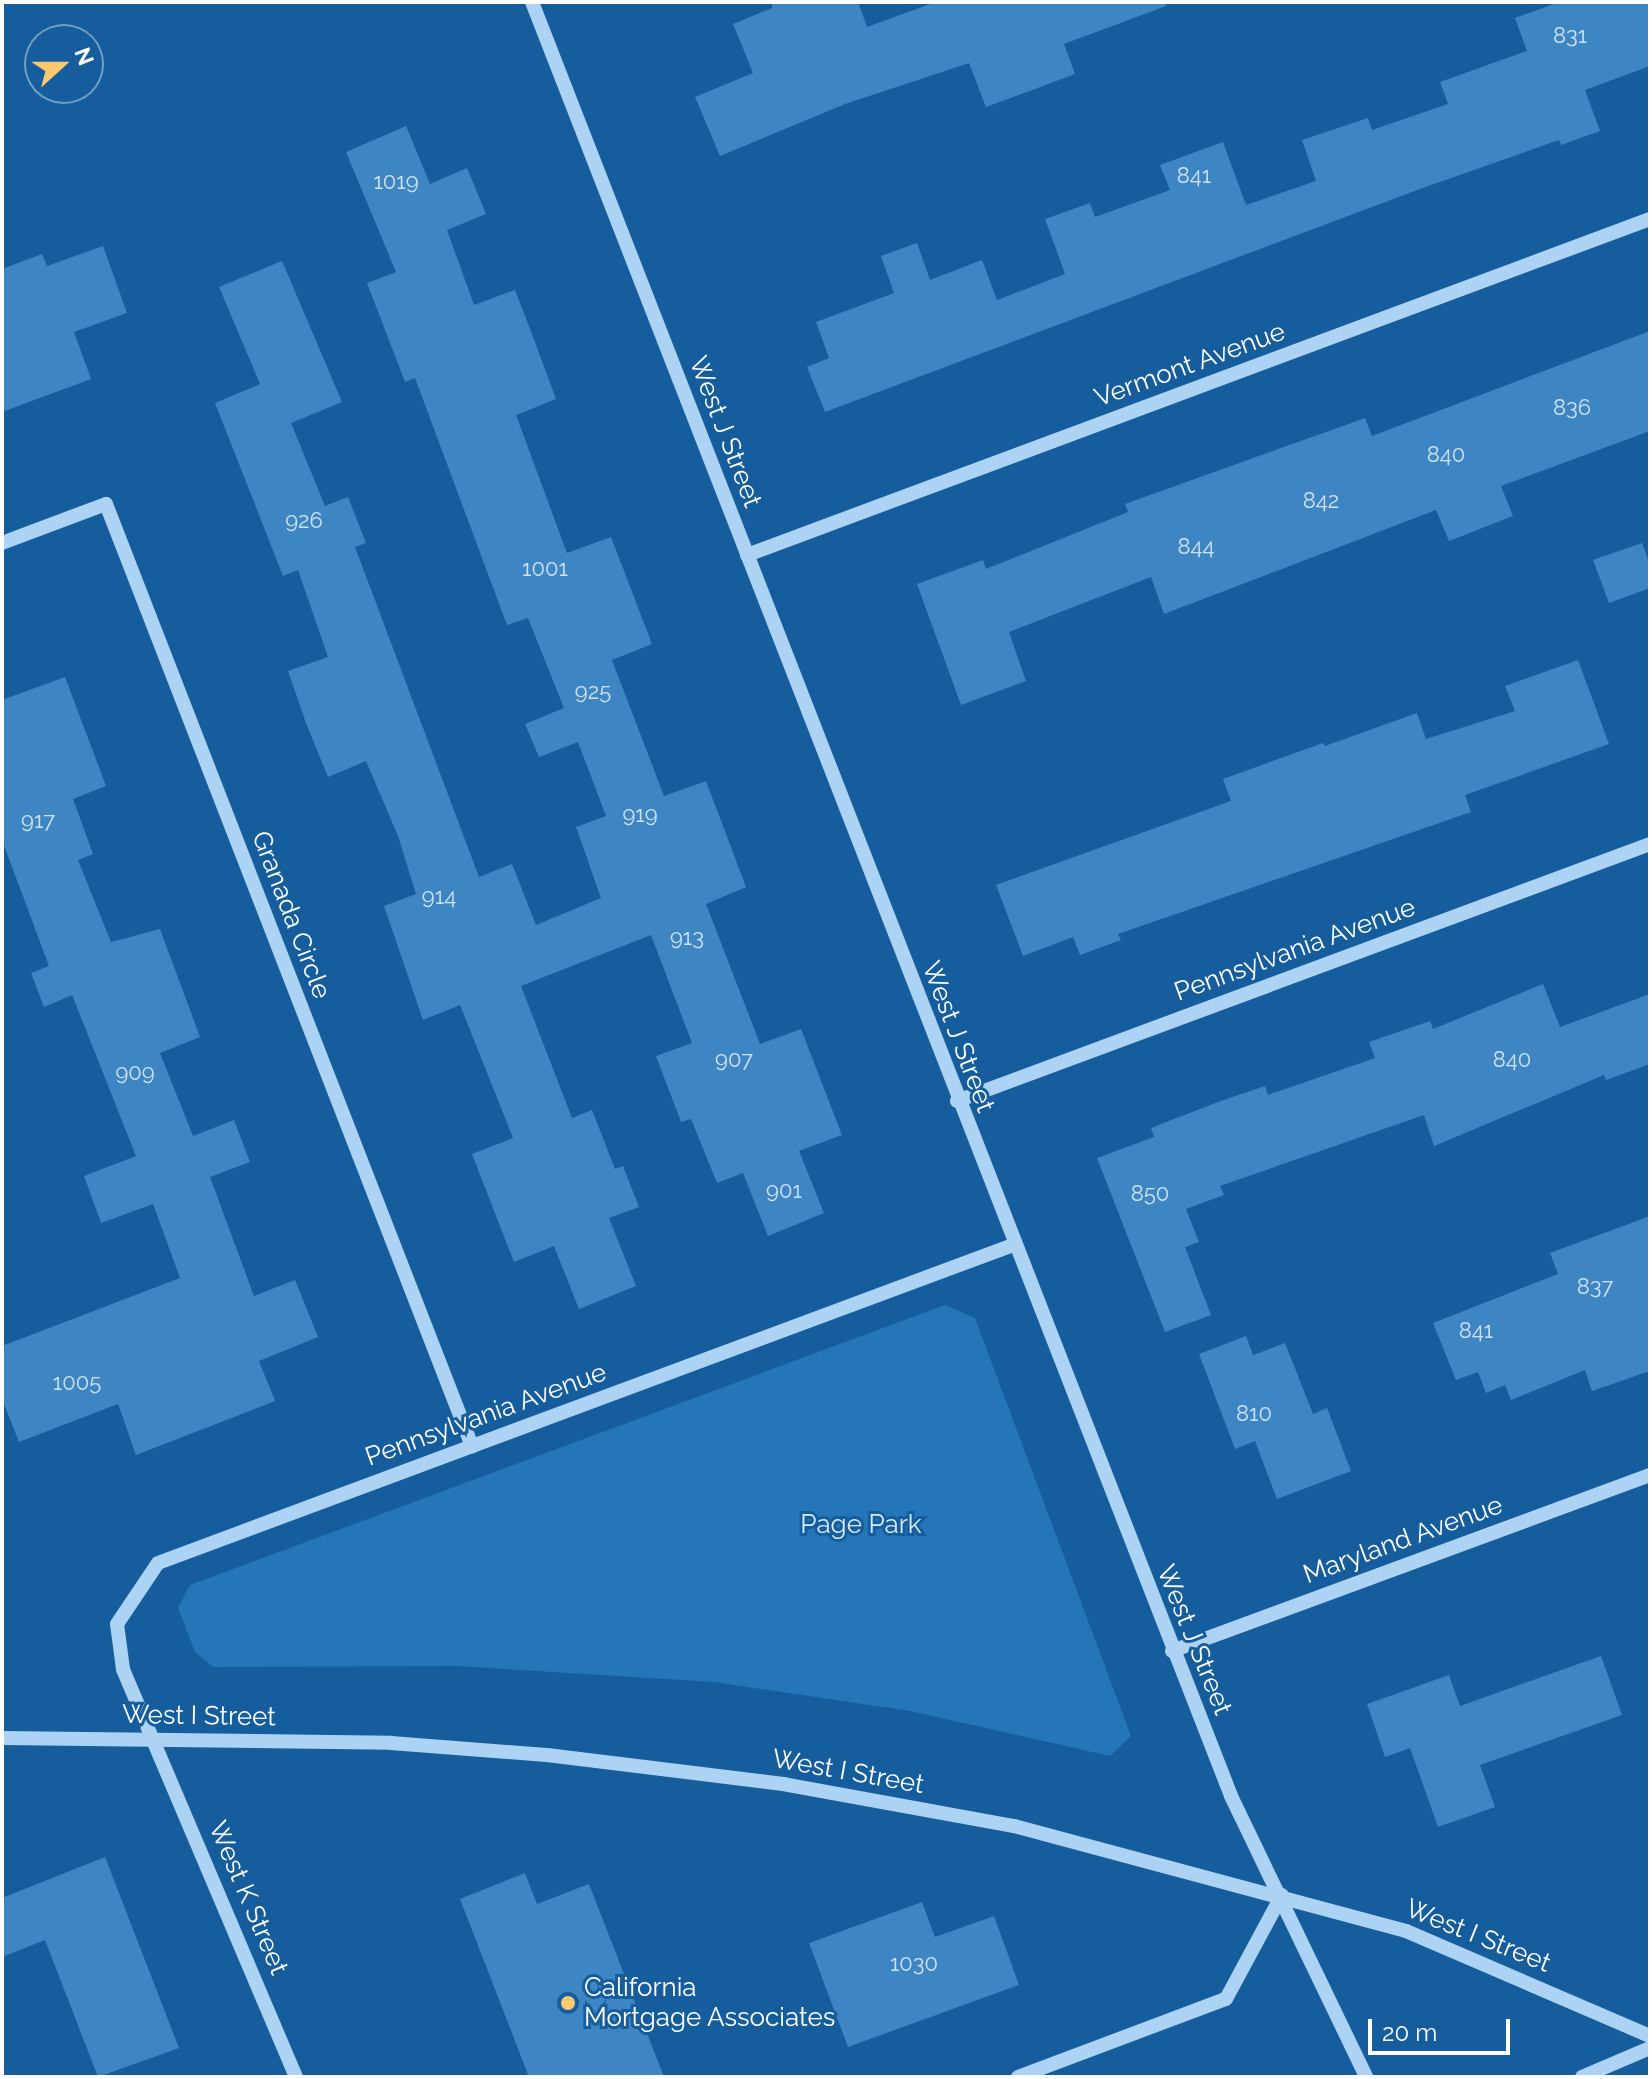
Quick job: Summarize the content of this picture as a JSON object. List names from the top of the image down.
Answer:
{
  "streets": {
    "street": [
      "Vermont Avenue",
      "West J Street",
      "Granada Circle",
      "Pennsylvania Avenue",
      "Maryland Avenue",
      "West I Street",
      "West K Street"
    ]
  },
  "crossings": [
    ["Vermont Avenue", "West J Street"],
    ["West J Street", "Pennsylvania Avenue"],
    ["West J Street", "Maryland Avenue"],
    ["West J Street", "West I Street"],
    ["Granada Circle", "Pennsylvania Avenue"],
    ["Pennsylvania Avenue", "West I Street"],
    ["Pennsylvania Avenue", "West K Street"],
    ["West I Street", "West K Street"]
  ],
  "parks": ["Page Park"],
  "places": ["California Mortgage Associates"],
  "house_numbers": [
    "831",
    "841",
    "1019",
    "836",
    "840",
    "842",
    "926",
    "844",
    "1001",
    "925",
    "919",
    "917",
    "914",
    "913",
    "907",
    "840",
    "909",
    "901",
    "850",
    "837",
    "841",
    "1005",
    "810",
    "1030"
  ],
  "scale_bar": "20 m",
  "north": "right"
}
